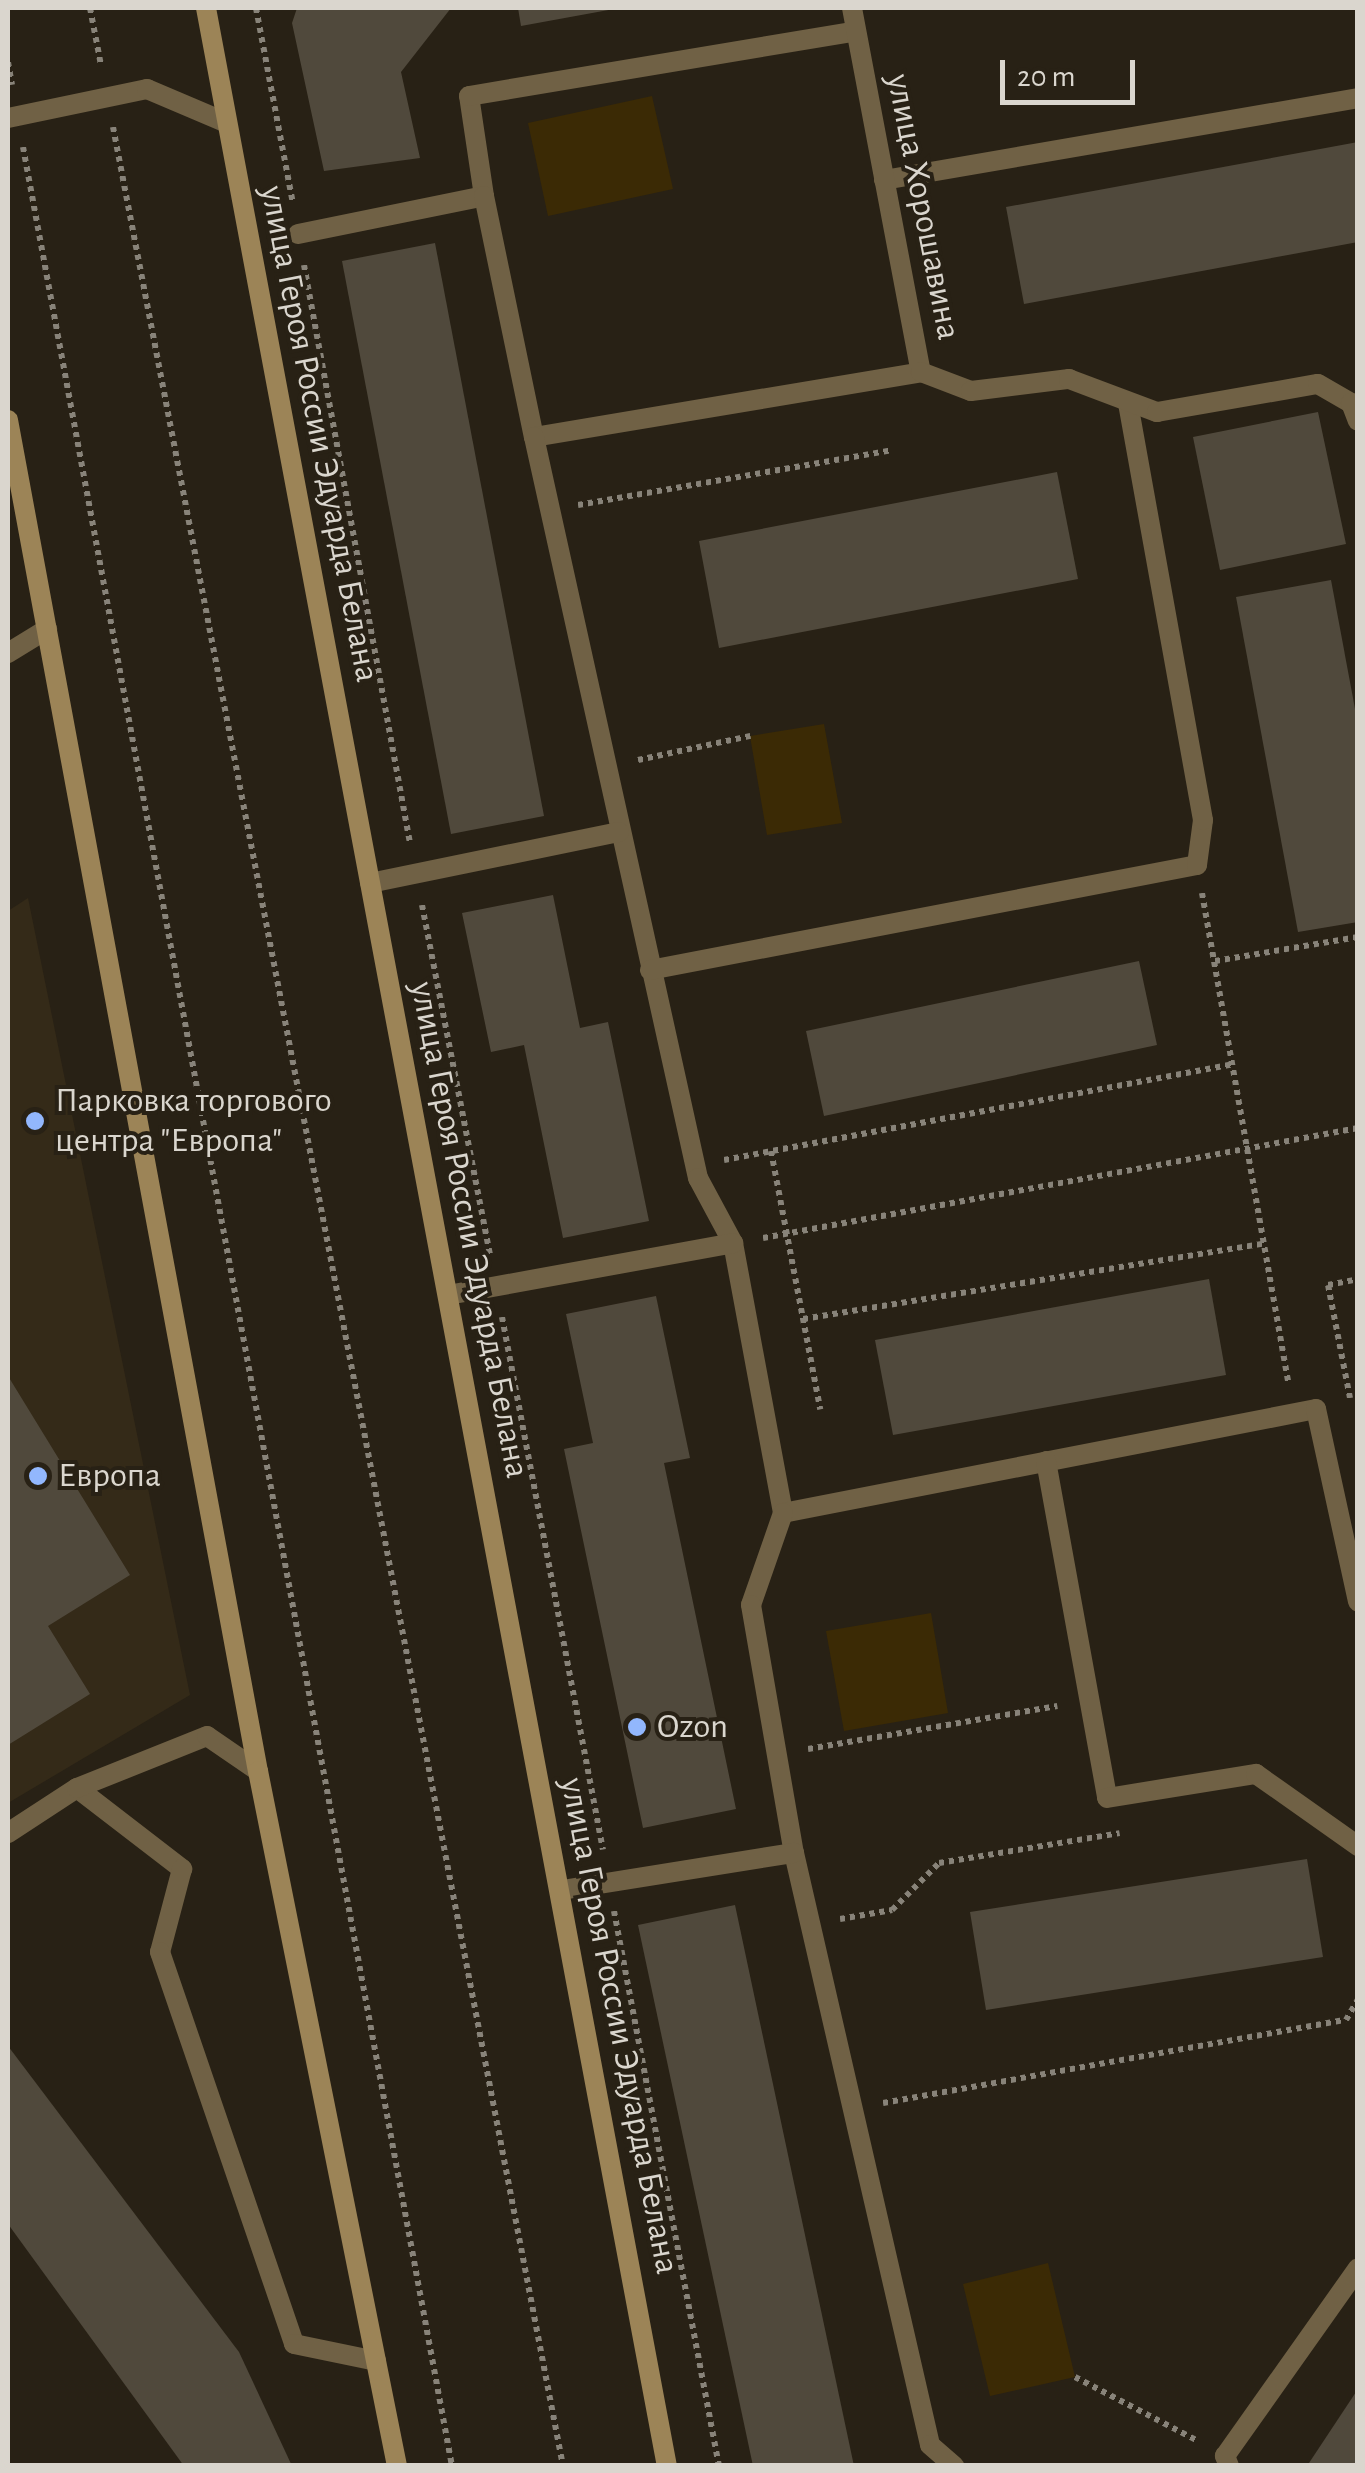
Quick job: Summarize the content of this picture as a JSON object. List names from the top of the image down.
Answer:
{
  "streets": {
    "street": ["улица Хорошавина", "улица Героя России Эдуарда Белана"]
  },
  "places": ["Парковка торгового центра \"Европа\"", "Европа", "Ozon"],
  "scale_bar": "20 m"
}
